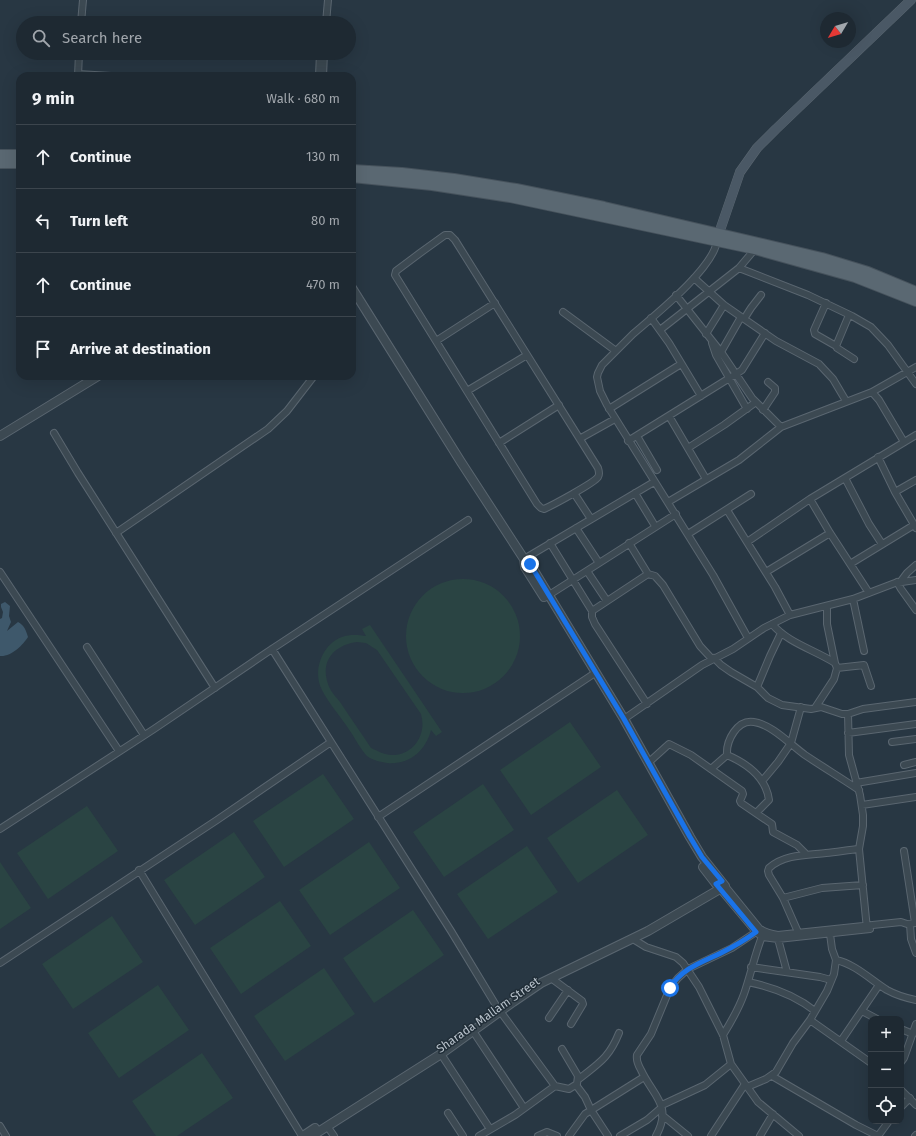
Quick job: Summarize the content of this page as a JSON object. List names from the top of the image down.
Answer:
{
  "streets": {
    "street": ["Sharada Mallam Street"]
  },
  "north": "bottom left",
  "page": {
    "search": "Search here",
    "heading": ["9 min", "Walk · 680 m"],
    "list": [
      ["Continue", "130 m"],
      ["Turn left", "80 m"],
      ["Continue", "470 m"],
      "Arrive at destination"
    ],
    "map_buttons": ["+", "−"]
  }
}
